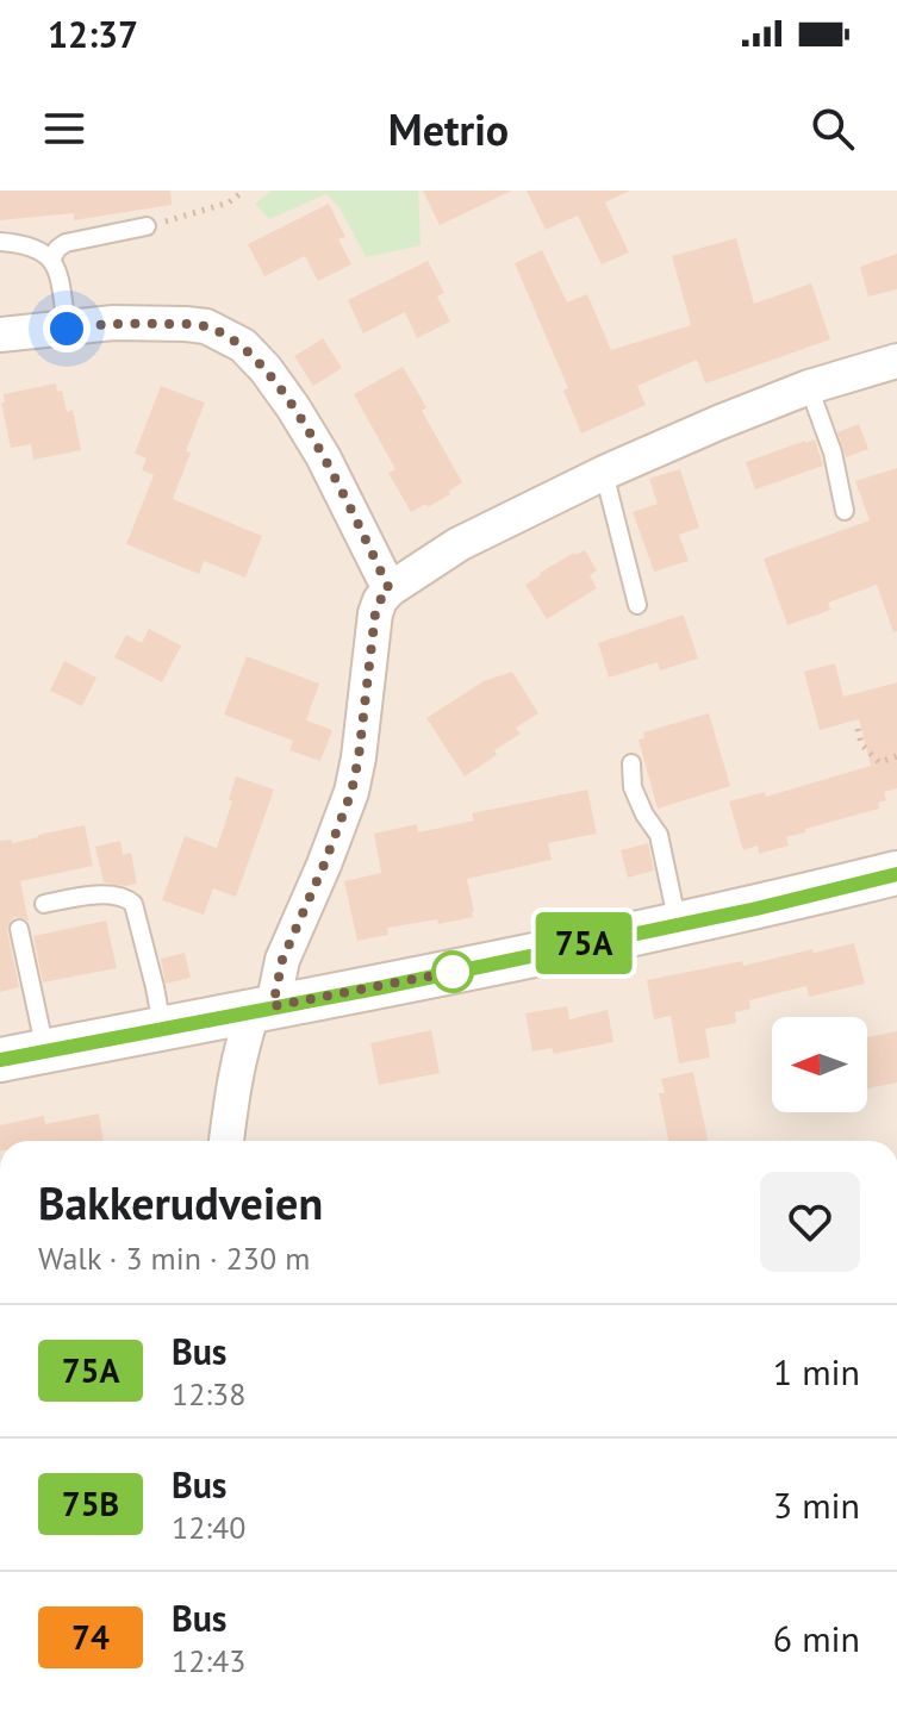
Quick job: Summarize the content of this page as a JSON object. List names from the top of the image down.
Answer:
{
  "lines": ["bus line 75A"],
  "north": "left",
  "page": {
    "status": "12:37",
    "header": "Metrio",
    "on_map": "75A",
    "heading": ["Bakkerudveien", "Walk · 3 min · 230 m"],
    "list": [
      {
        "mark": "75A",
        "name": "Bus",
        "note": "12:38",
        "value": "1 min"
      },
      {
        "mark": "75B",
        "name": "Bus",
        "note": "12:40",
        "value": "3 min"
      },
      {
        "mark": "74",
        "name": "Bus",
        "note": "12:43",
        "value": "6 min"
      }
    ]
  }
}
